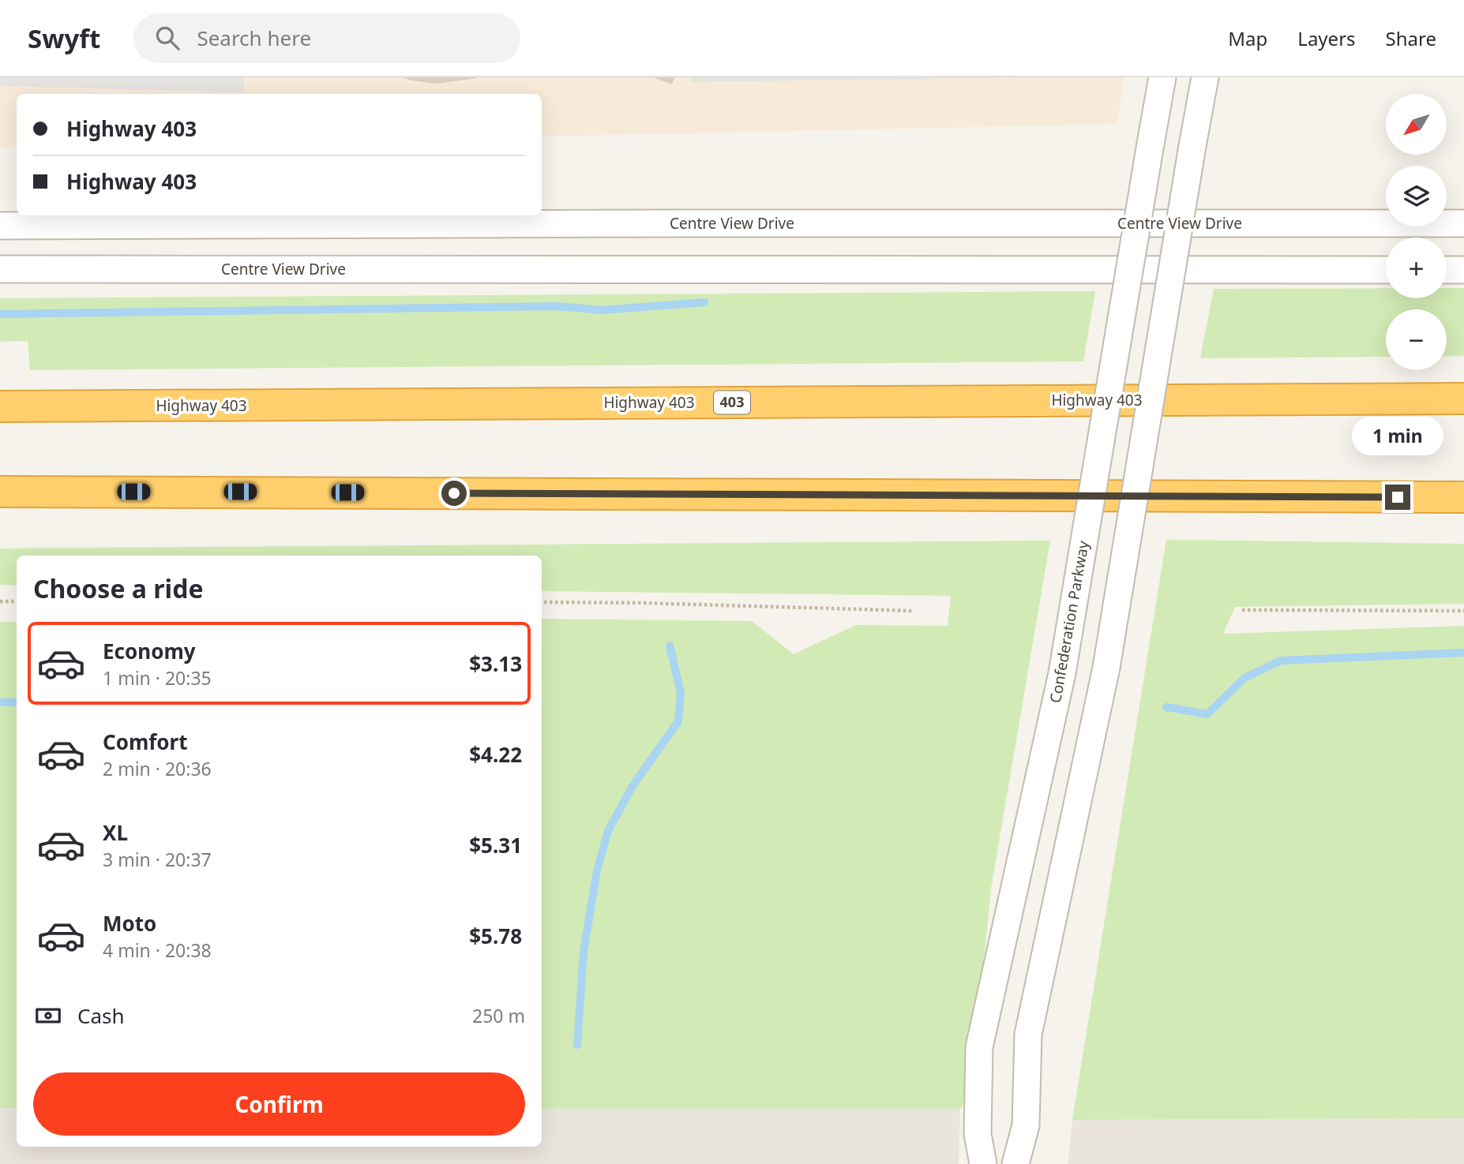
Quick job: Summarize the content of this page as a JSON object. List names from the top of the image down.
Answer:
{
  "streets": {
    "highway": ["Highway 403", "403"],
    "street": ["Centre View Drive", "Confederation Parkway"]
  },
  "north": "bottom left",
  "page": {
    "header": "Swyft",
    "search": "Search here",
    "nav": ["Map", "Layers", "Share"],
    "map_buttons": ["+", "−"],
    "banner": ["Highway 403", "Highway 403"],
    "bubble": "1 min",
    "heading": "Choose a ride",
    "list": [
      {
        "name": "Economy",
        "note": "1 min · 20:35",
        "value": "$3.13"
      },
      {
        "name": "Comfort",
        "note": "2 min · 20:36",
        "value": "$4.22"
      },
      {
        "name": "XL",
        "note": "3 min · 20:37",
        "value": "$5.31"
      },
      {
        "name": "Moto",
        "note": "4 min · 20:38",
        "value": "$5.78"
      }
    ],
    "pay": ["Cash", "250 m"],
    "buttons": "Confirm"
  }
}
